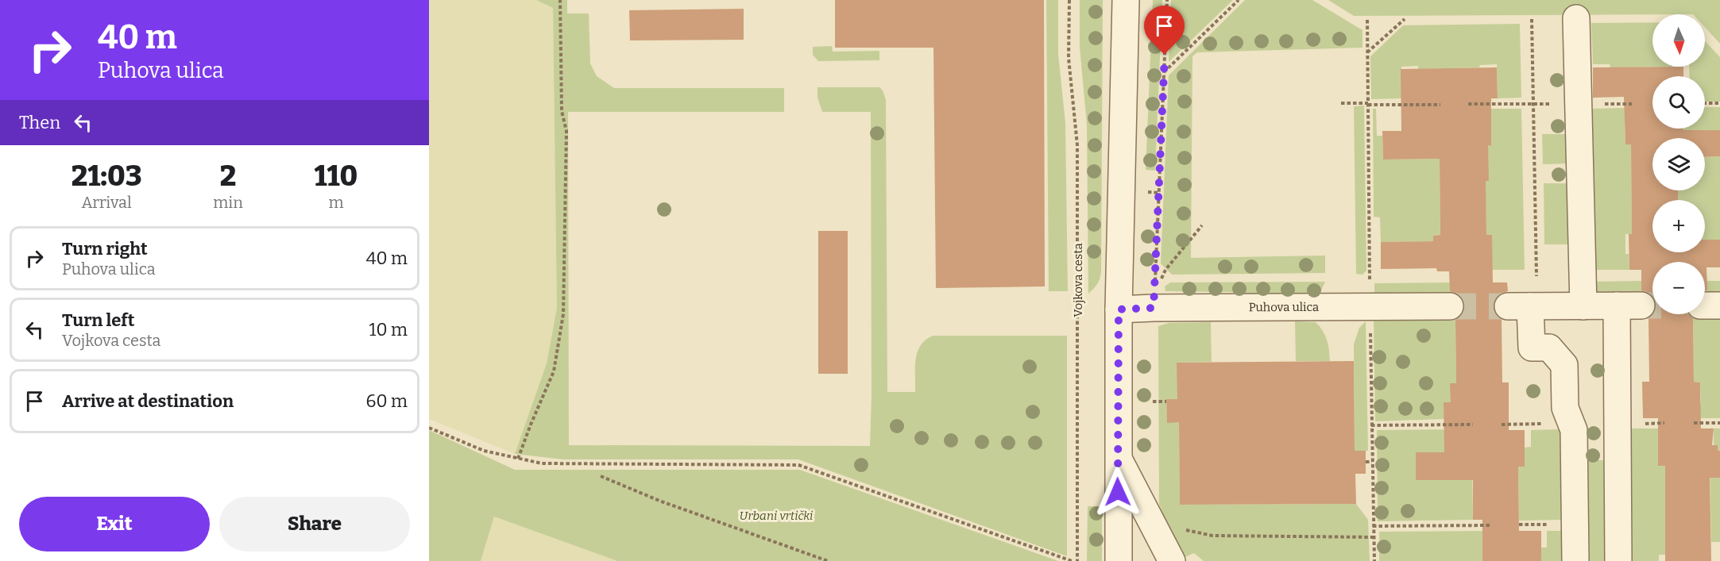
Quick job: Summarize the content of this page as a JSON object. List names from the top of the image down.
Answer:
{
  "streets": {
    "street": ["Puhova ulica"],
    "path": ["Vojkova cesta"]
  },
  "parks": ["Urbani vrtički"],
  "north": "bottom",
  "page": {
    "turn": ["40 m", "Puhova ulica"],
    "map_buttons": ["+", "−"],
    "then": "Then",
    "eta": [
      "21:03",
      "Arrival",
      "2",
      "min",
      "110",
      "m"
    ],
    "list": [
      {
        "name": "Turn right",
        "note": "Puhova ulica",
        "value": "40 m"
      },
      {
        "name": "Turn left",
        "note": "Vojkova cesta",
        "value": "10 m"
      },
      {
        "name": "Arrive at destination",
        "value": "60 m"
      }
    ],
    "buttons": ["Exit", "Share"]
  }
}
